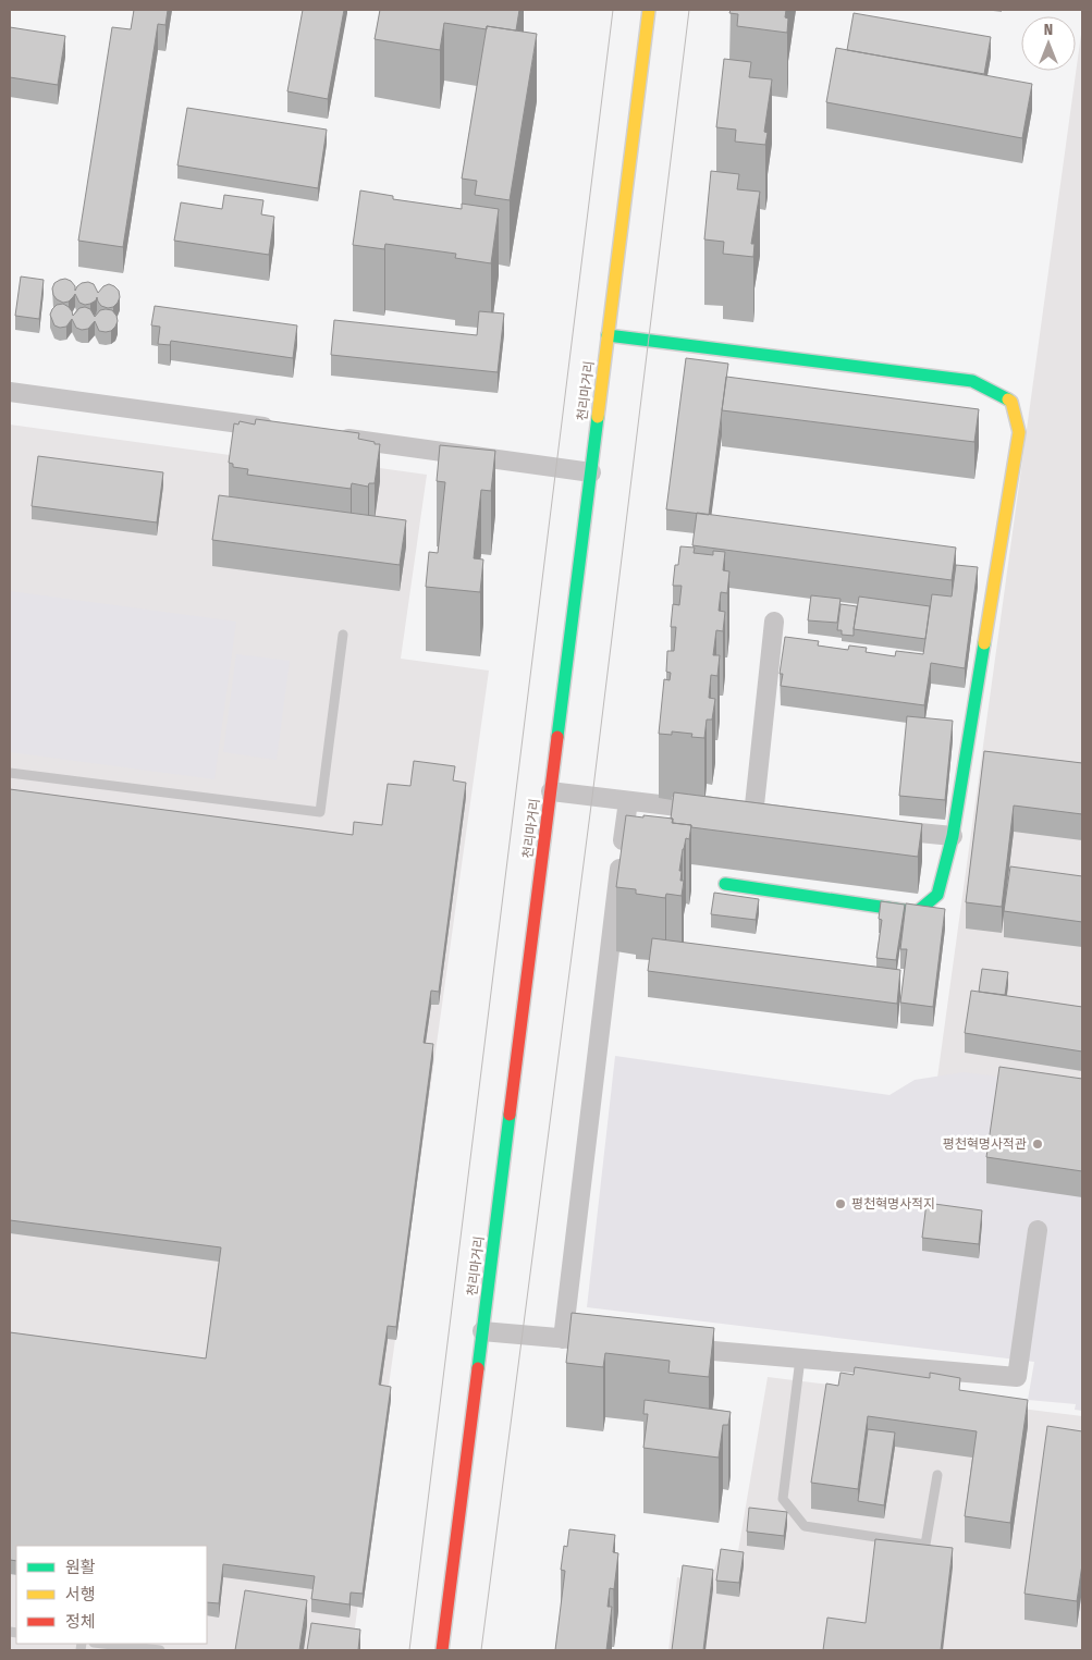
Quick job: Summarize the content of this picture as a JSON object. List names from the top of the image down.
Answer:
{
  "streets": {
    "main road": ["천리마거리"]
  },
  "places": ["평천혁명사적관", "평천혁명사적지"],
  "legend": ["원활", "서행", "정체"],
  "north": "top"
}
